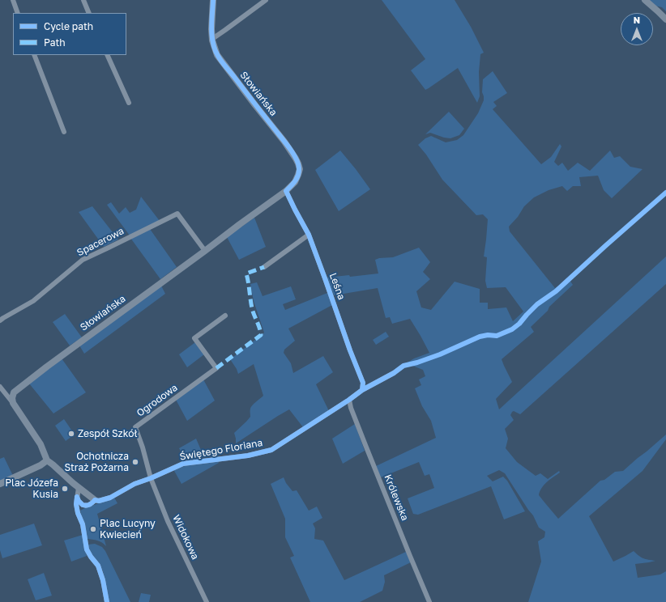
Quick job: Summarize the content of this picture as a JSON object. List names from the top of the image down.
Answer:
{
  "streets": {
    "street": [
      "Słowiańska",
      "Spacerowa",
      "Leśna",
      "Ogrodowa",
      "Świętego Floriana",
      "Królewska",
      "Widokowa"
    ]
  },
  "crossings": [
    ["Słowiańska", "Spacerowa"],
    ["Słowiańska", "Leśna"],
    ["Leśna", "Świętego Floriana"],
    ["Ogrodowa", "Świętego Floriana"],
    ["Ogrodowa", "Widokowa"],
    ["Świętego Floriana", "Królewska"],
    ["Świętego Floriana", "Widokowa"]
  ],
  "places": [
    "Zespół Szkół",
    "Ochotnicza Straż Pożarna",
    "Plac Józefa Kusia",
    "Plac Lucyny Kwiecień"
  ],
  "legend": ["Cycle path", "Path"],
  "north": "top"
}
